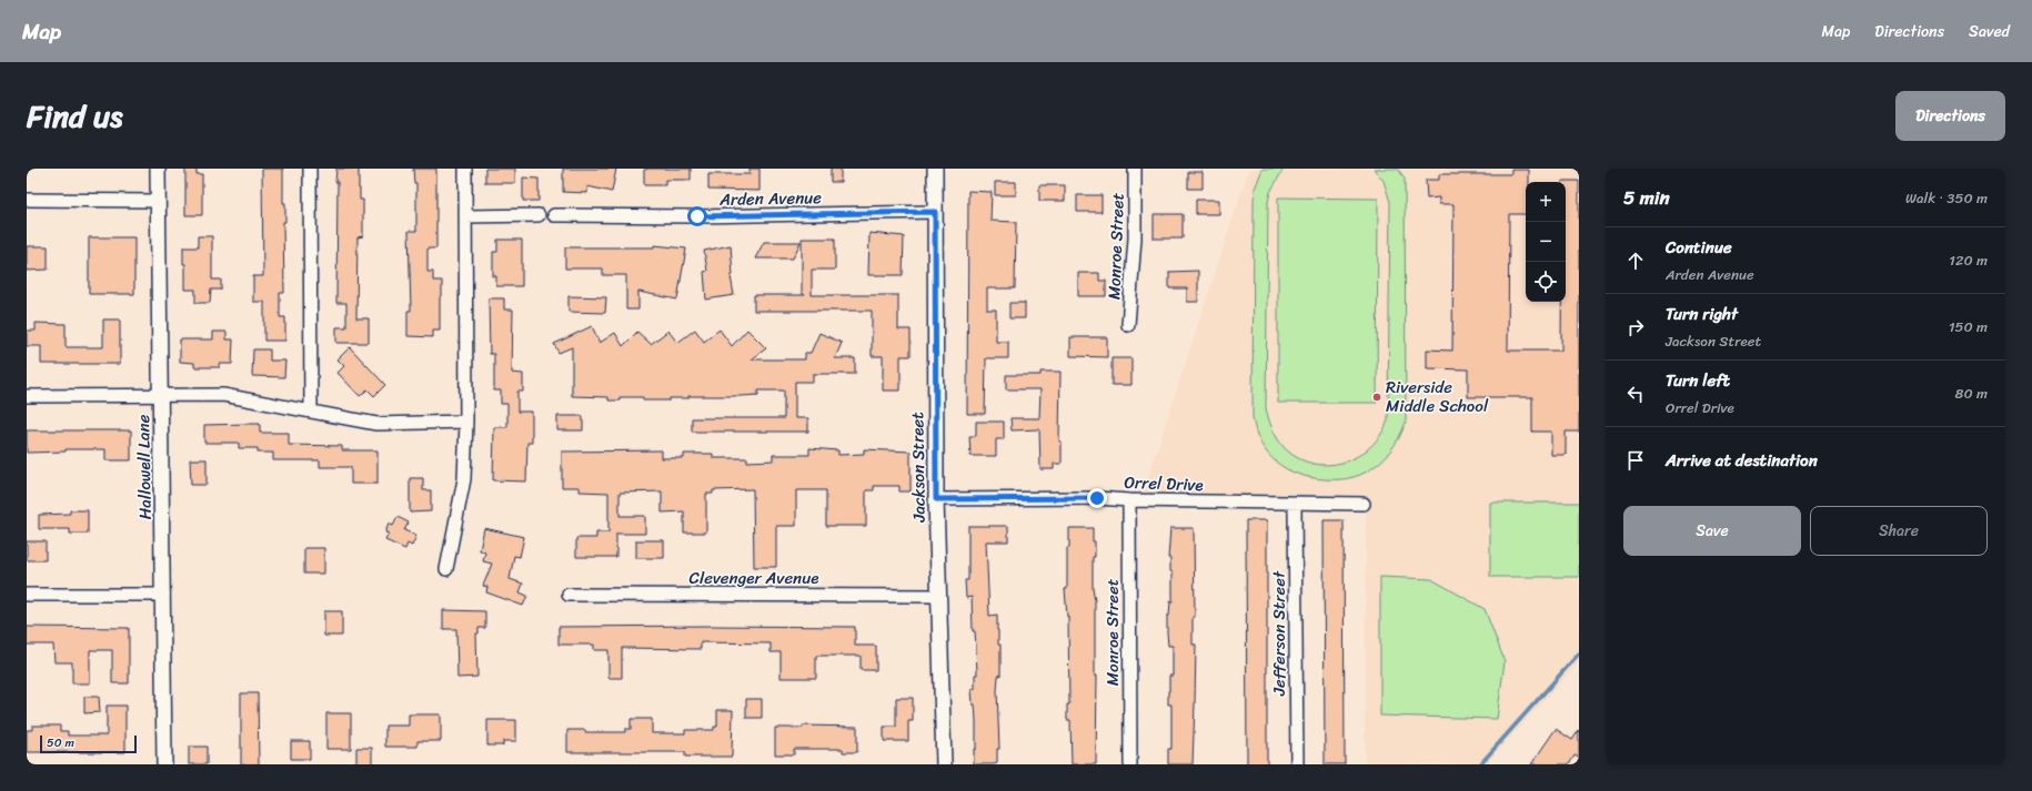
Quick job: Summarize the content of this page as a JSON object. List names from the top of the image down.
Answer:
{
  "streets": {
    "street": [
      "Arden Avenue",
      "Monroe Street",
      "Hallowell Lane",
      "Jackson Street",
      "Orrel Drive",
      "Clevenger Avenue",
      "Jefferson Street"
    ]
  },
  "crossings": [
    ["Arden Avenue", "Jackson Street"],
    ["Monroe Street", "Orrel Drive"],
    ["Jackson Street", "Orrel Drive"],
    ["Jackson Street", "Clevenger Avenue"],
    ["Orrel Drive", "Jefferson Street"]
  ],
  "places": ["Riverside Middle School"],
  "scale_bar": "50 m",
  "page": {
    "header": "Map",
    "nav": ["Map", "Directions", "Saved"],
    "title": "Find us",
    "buttons": [
      "Directions",
      ["Save", "Share"]
    ],
    "heading": ["5 min", "Walk · 350 m"],
    "map_buttons": ["+", "−"],
    "list": [
      ["Continue", "Arden Avenue", "120 m"],
      ["Turn right", "Jackson Street", "150 m"],
      ["Turn left", "Orrel Drive", "80 m"],
      "Arrive at destination"
    ],
    "scale": "50 m"
  }
}
